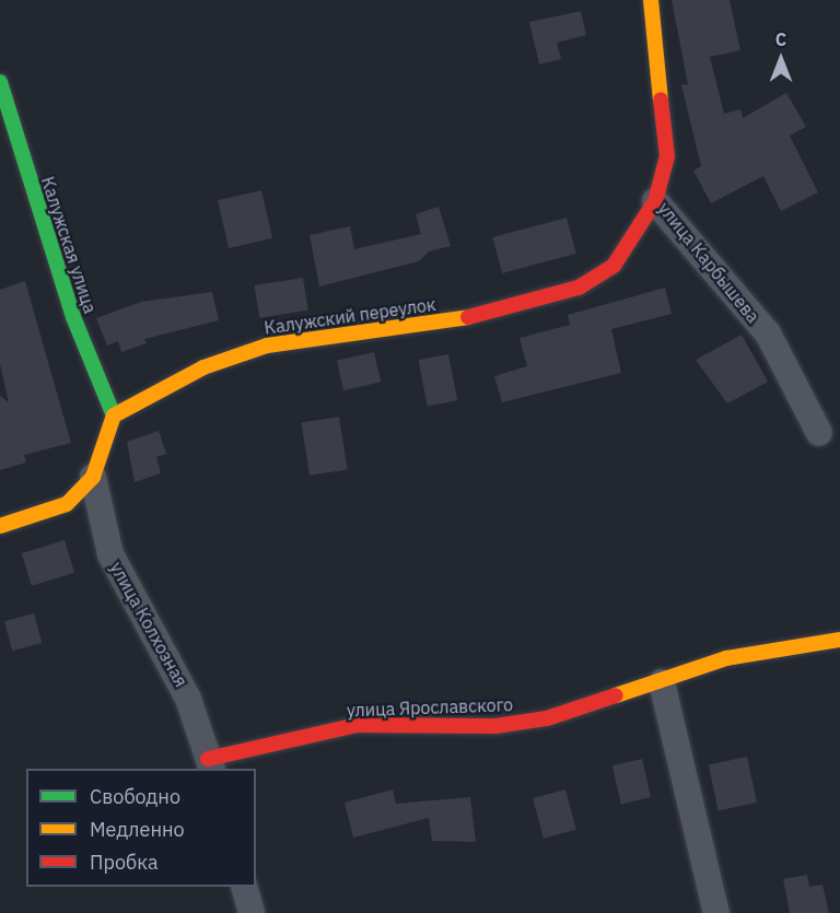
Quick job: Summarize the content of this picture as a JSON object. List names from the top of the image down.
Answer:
{
  "streets": {
    "street": [
      "Калужская улица",
      "улица Карбышева",
      "Калужский переулок",
      "улица Колхозная",
      "улица Ярославского"
    ]
  },
  "crossings": [
    ["Калужская улица", "Калужский переулок"],
    ["улица Карбышева", "Калужский переулок"],
    ["улица Колхозная", "улица Ярославского"]
  ],
  "legend": ["Свободно", "Медленно", "Пробка"],
  "north": "top"
}
